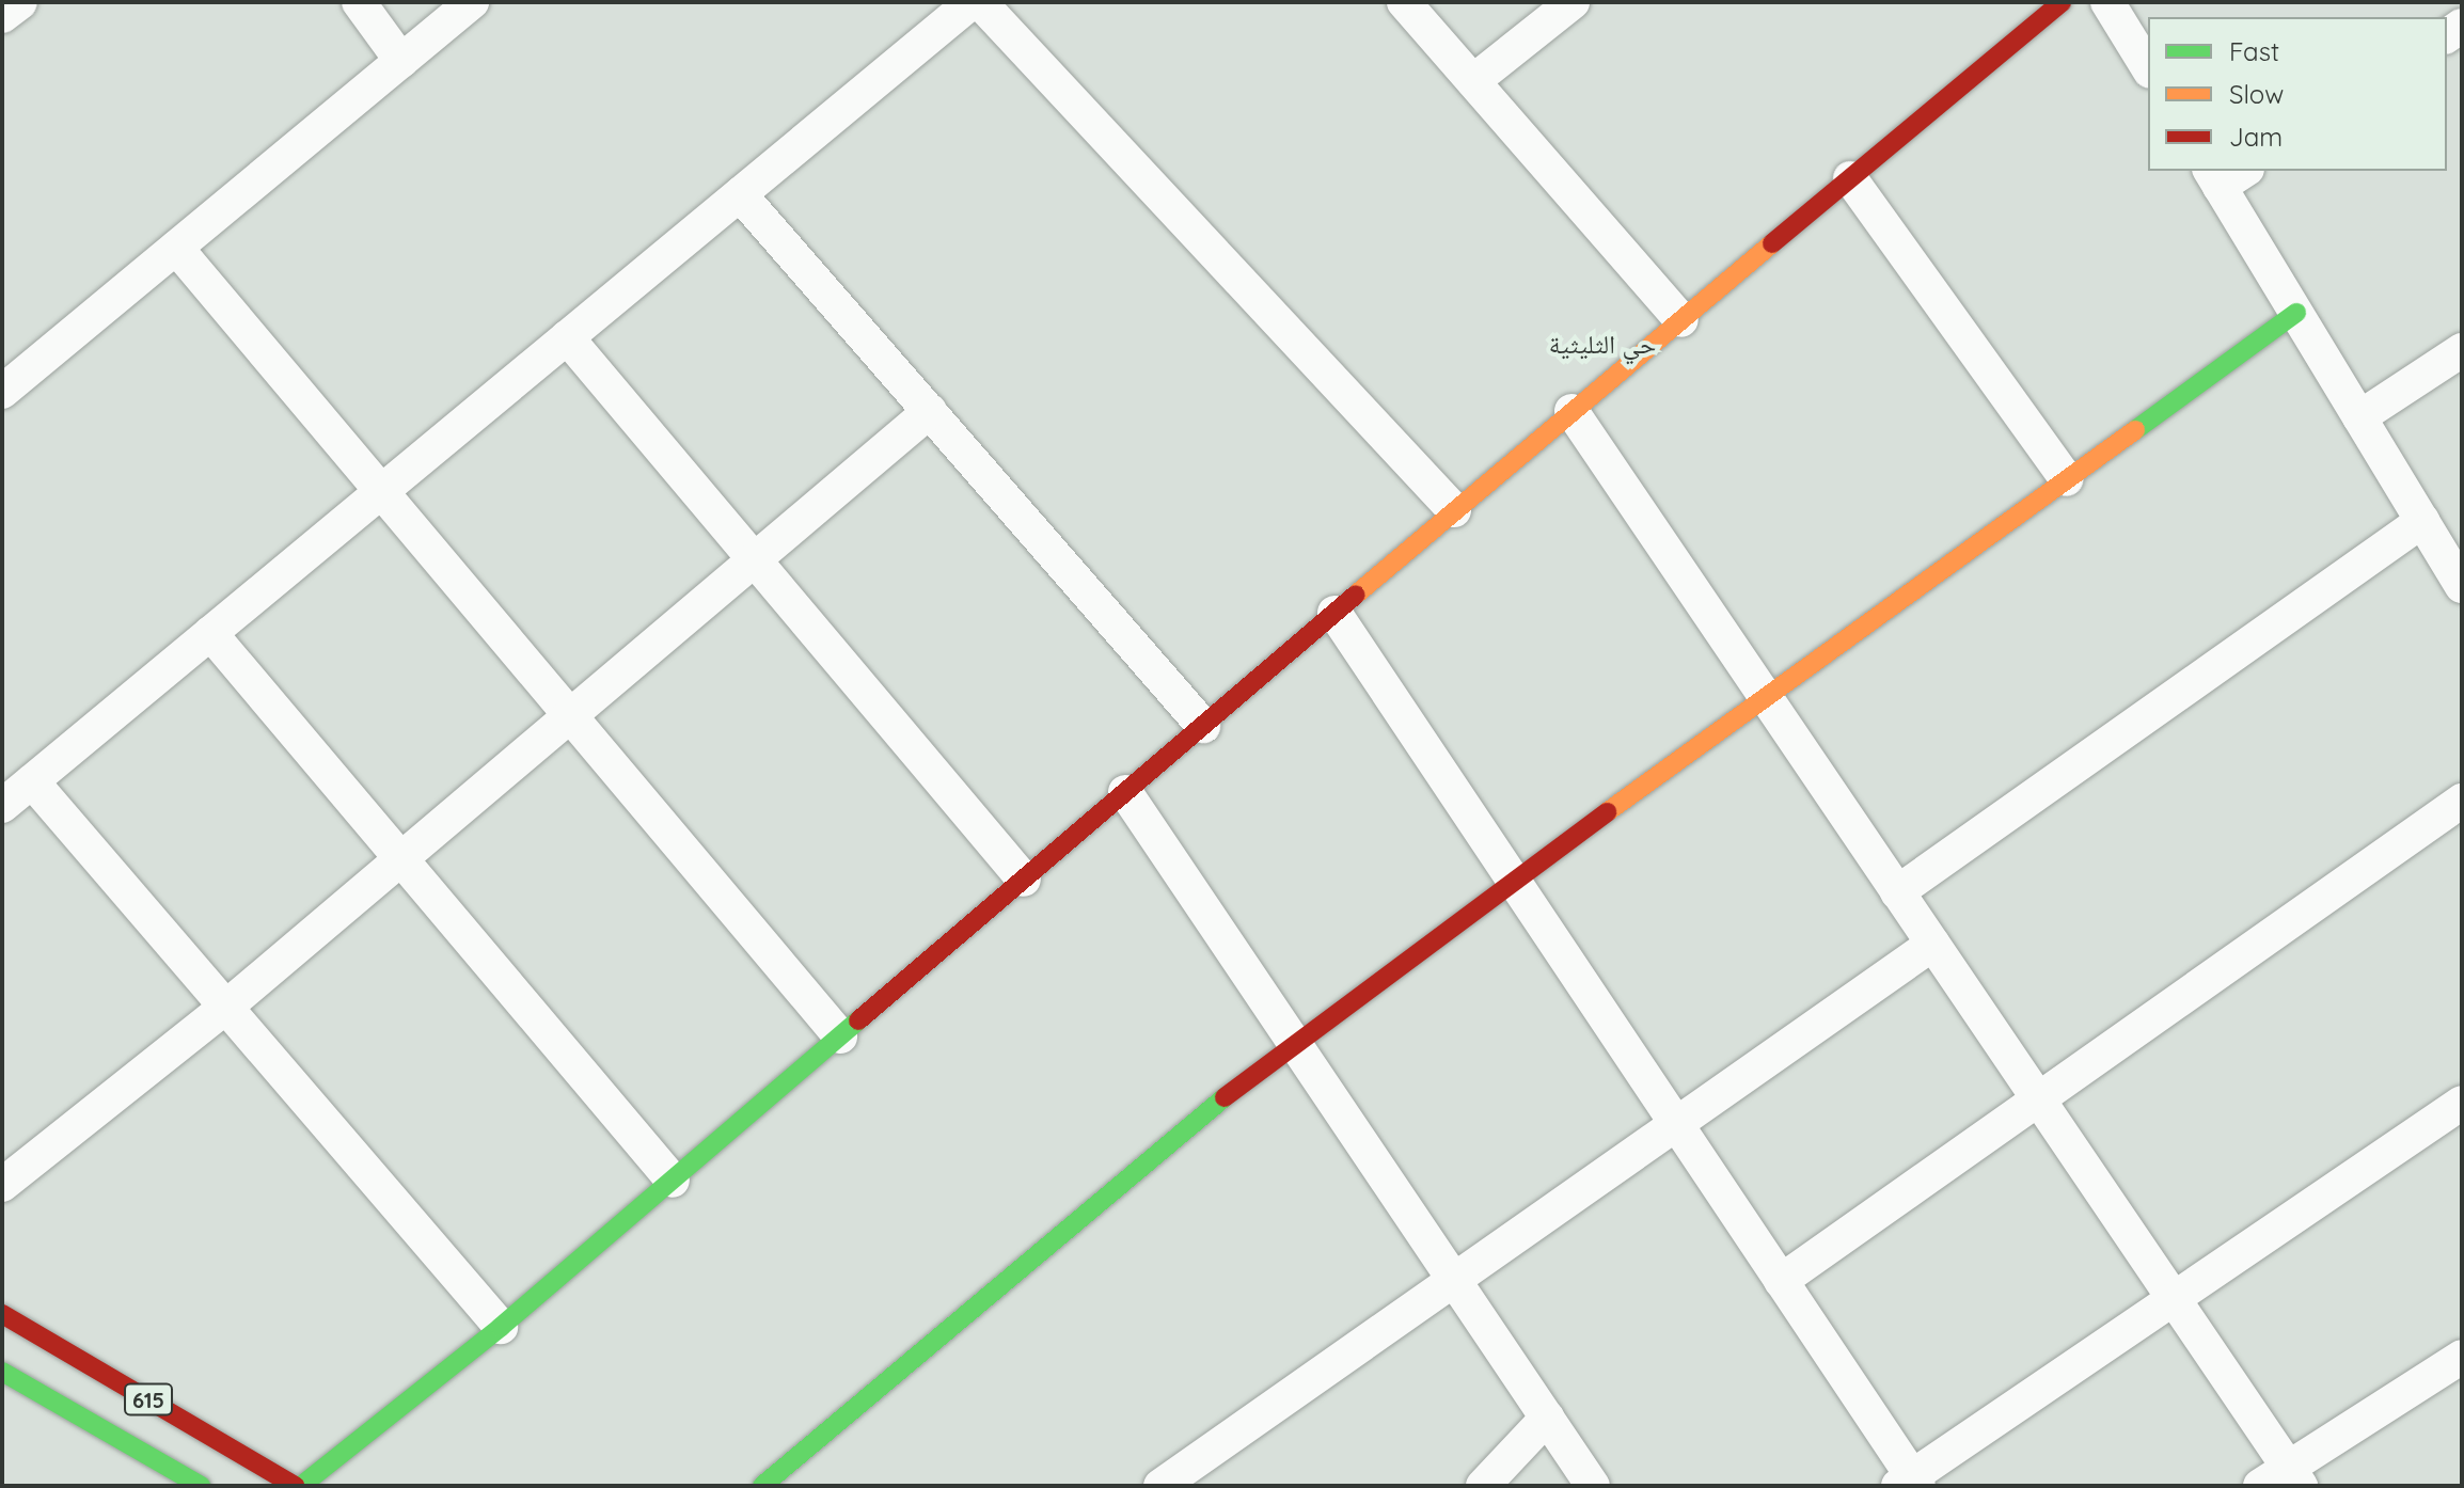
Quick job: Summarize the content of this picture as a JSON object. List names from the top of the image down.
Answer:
{
  "streets": {
    "main road": ["615"]
  },
  "districts": ["حي الثليثية"],
  "legend": ["Fast", "Slow", "Jam"]
}
